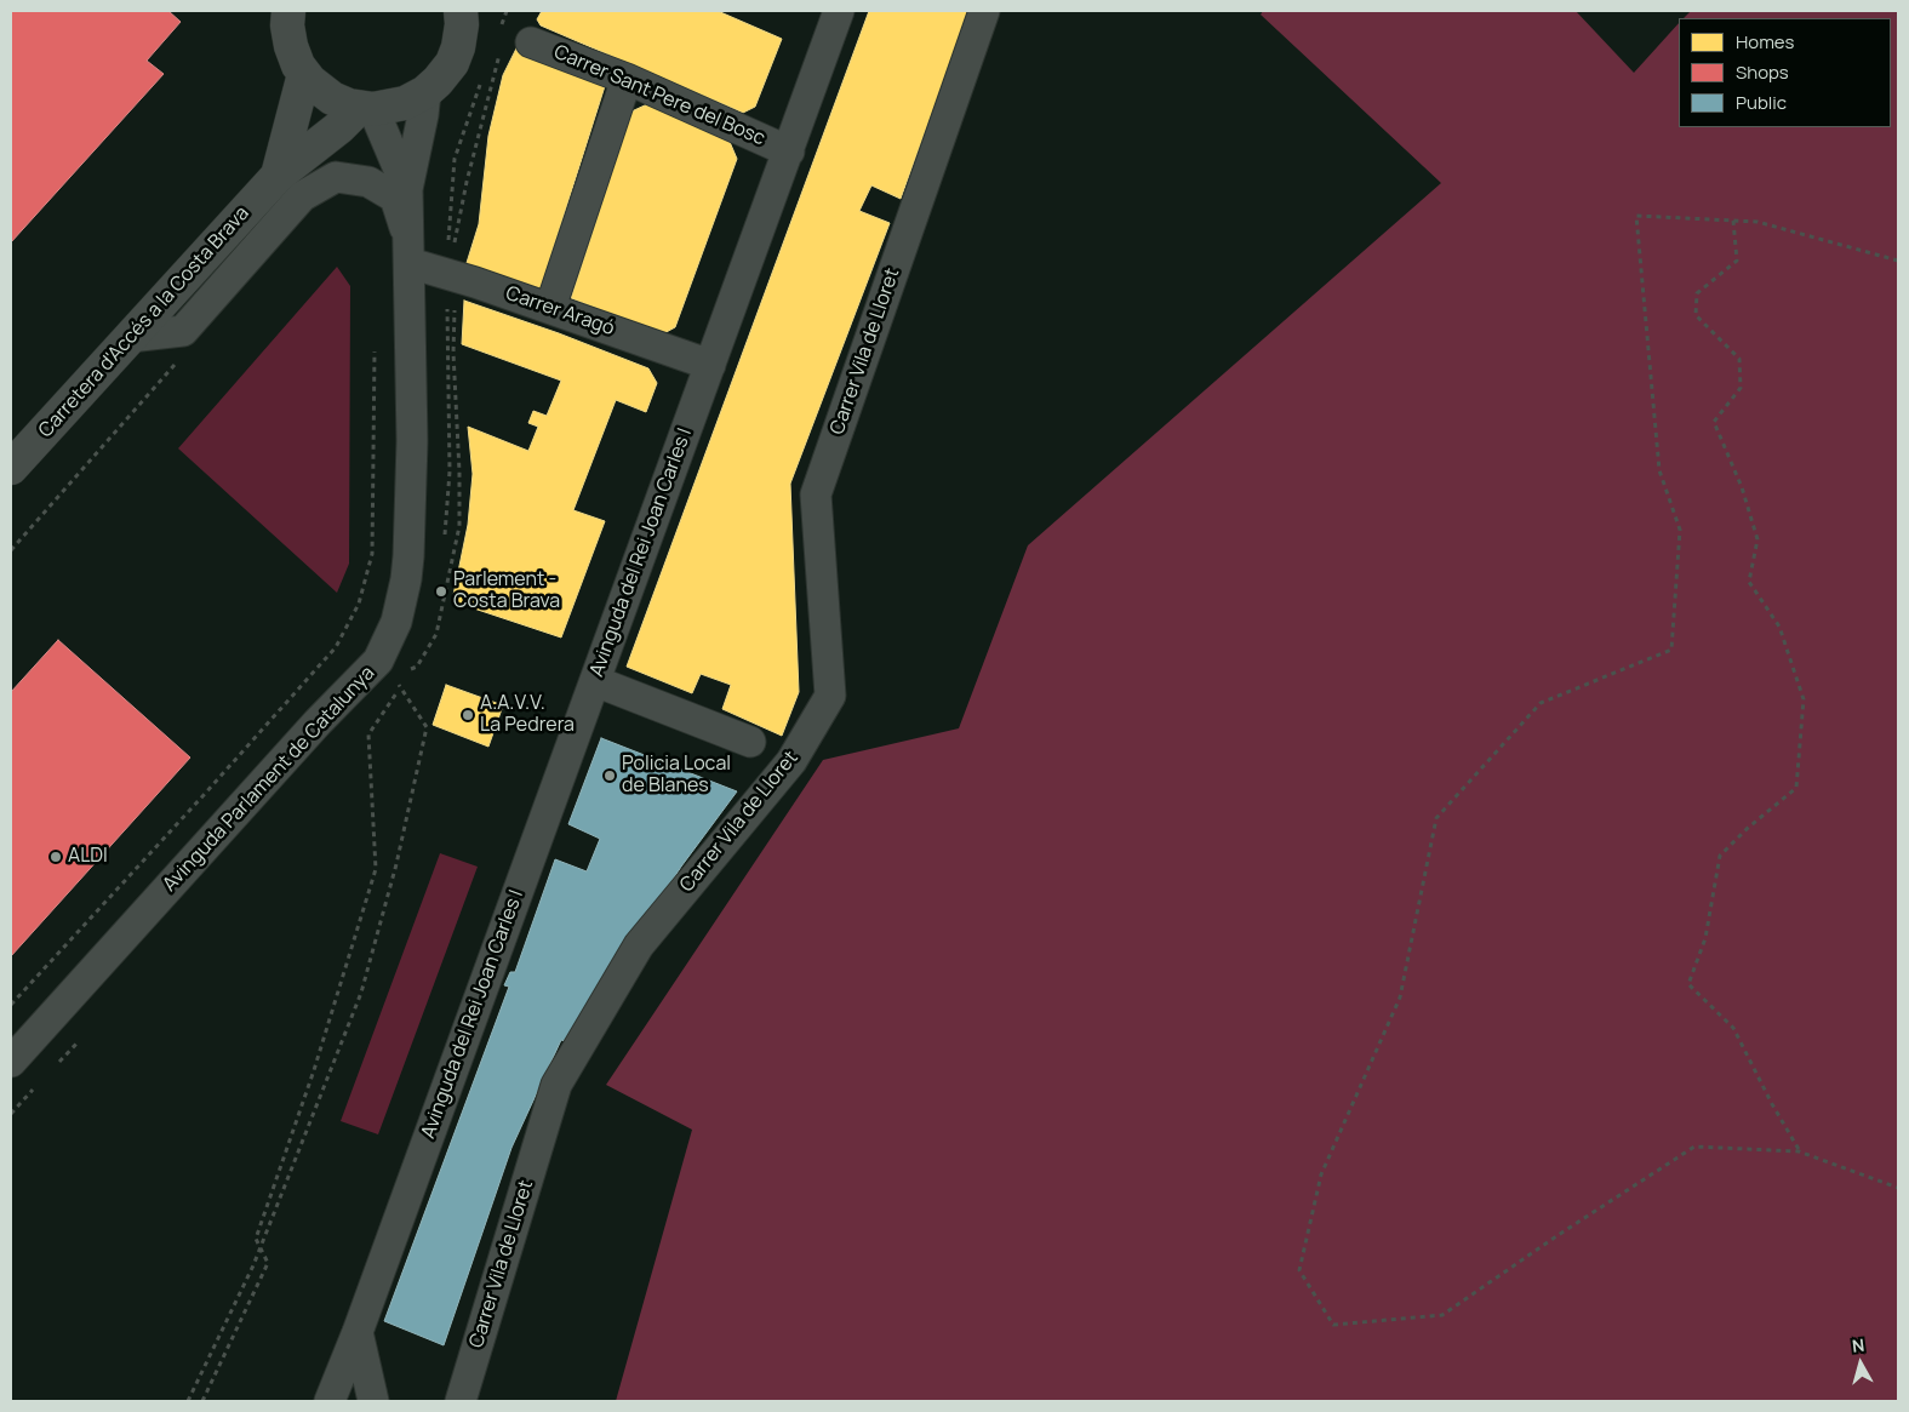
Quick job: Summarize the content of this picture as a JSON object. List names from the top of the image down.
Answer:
{
  "streets": {
    "main road": ["Carretera d'Accés a la Costa Brava"],
    "street": [
      "Carrer Sant Pere del Bosc",
      "Carrer Aragó",
      "Carrer Vila de Lloret",
      "Avinguda del Rei Joan Carles I",
      "Avinguda Parlament de Catalunya"
    ]
  },
  "crossings": [
    ["Carrer Sant Pere del Bosc", "Avinguda del Rei Joan Carles I"],
    ["Carrer Aragó", "Avinguda del Rei Joan Carles I"],
    ["Carrer Aragó", "Avinguda Parlament de Catalunya"]
  ],
  "places": [
    "Parlement - Costa Brava",
    "A.A.V.V. La Pedrera",
    "Policia Local de Blanes",
    "ALDI"
  ],
  "legend": ["Homes", "Shops", "Public"],
  "north": "top"
}
